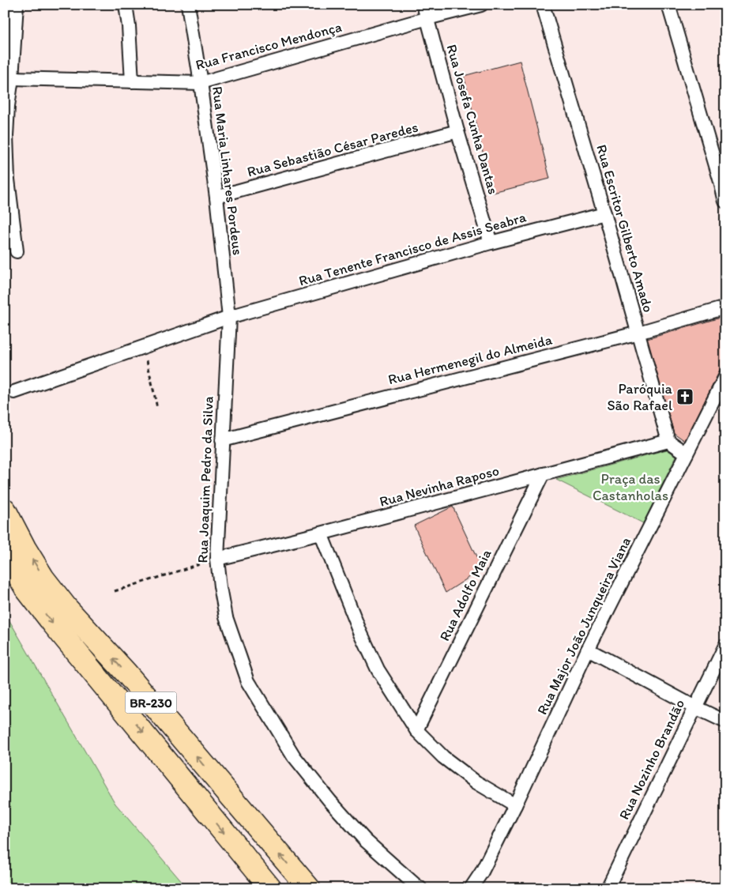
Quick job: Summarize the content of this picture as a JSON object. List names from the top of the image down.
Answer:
{
  "streets": {
    "highway": ["BR-230"],
    "street": [
      "Rua Francisco Mendonça",
      "Rua Josefa Cunha Dantas",
      "Rua Sebastião César Paredes",
      "Rua Maria Linhares Pordeus",
      "Rua Escritor Gilberto Amado",
      "Rua Tenente Francisco de Assis Seabra",
      "Rua Hermenegil do Almeida",
      "Rua Joaquim Pedro da Silva",
      "Rua Nevinha Raposo",
      "Rua Adolfo Maia",
      "Rua Major João Junqueira Viana",
      "Rua Nozinho Brandão"
    ]
  },
  "crossings": [
    ["Rua Francisco Mendonça", "Rua Josefa Cunha Dantas"],
    ["Rua Francisco Mendonça", "Rua Maria Linhares Pordeus"],
    ["Rua Josefa Cunha Dantas", "Rua Sebastião César Paredes"],
    ["Rua Josefa Cunha Dantas", "Rua Tenente Francisco de Assis Seabra"],
    ["Rua Sebastião César Paredes", "Rua Maria Linhares Pordeus"],
    ["Rua Maria Linhares Pordeus", "Rua Tenente Francisco de Assis Seabra"],
    ["Rua Maria Linhares Pordeus", "Rua Joaquim Pedro da Silva"],
    ["Rua Escritor Gilberto Amado", "Rua Tenente Francisco de Assis Seabra"],
    ["Rua Escritor Gilberto Amado", "Rua Hermenegil do Almeida"],
    ["Rua Escritor Gilberto Amado", "Rua Nevinha Raposo"],
    ["Rua Tenente Francisco de Assis Seabra", "Rua Joaquim Pedro da Silva"],
    ["Rua Hermenegil do Almeida", "Rua Joaquim Pedro da Silva"],
    ["Rua Joaquim Pedro da Silva", "Rua Nevinha Raposo"],
    ["Rua Nevinha Raposo", "Rua Adolfo Maia"]
  ],
  "parks": ["Praça das Castanholas"],
  "places": {
    "church": ["Paróquia São Rafael"]
  }
}
